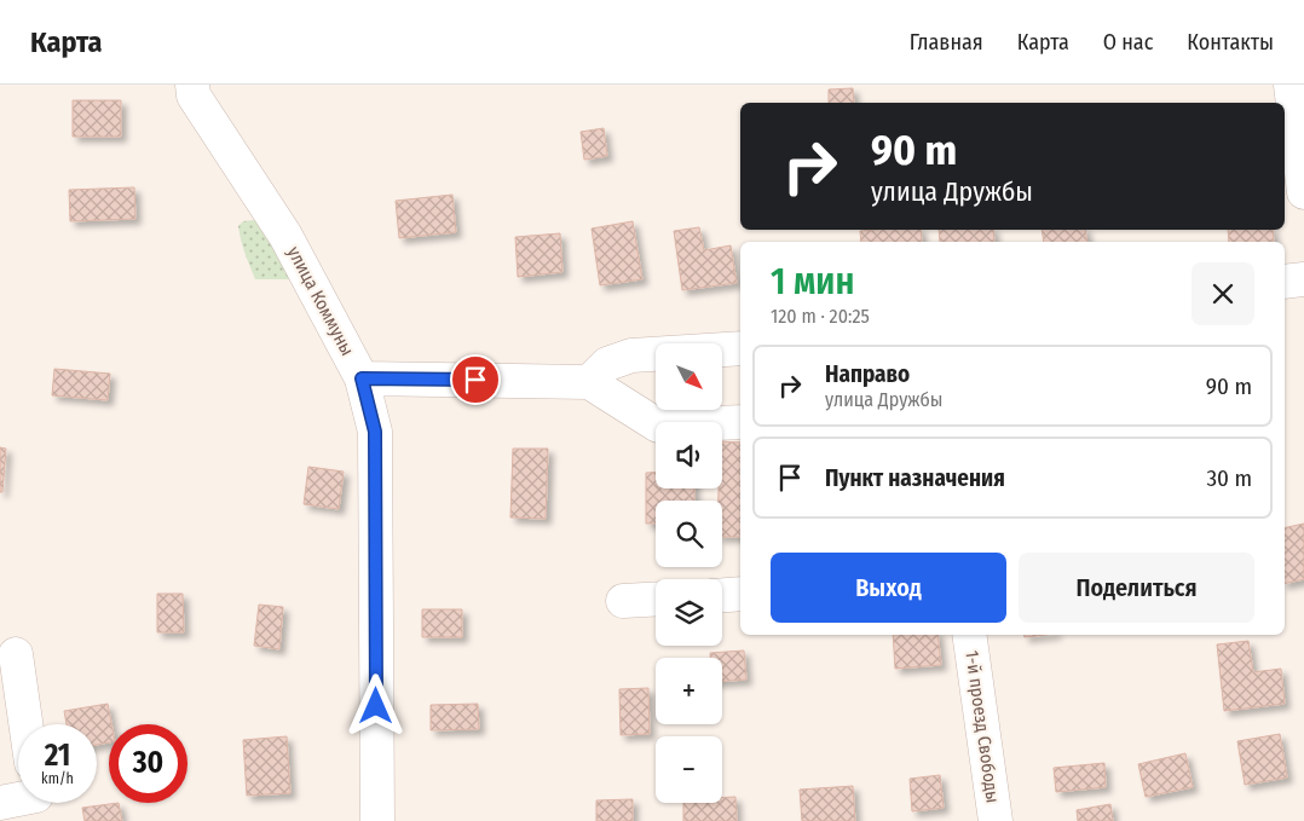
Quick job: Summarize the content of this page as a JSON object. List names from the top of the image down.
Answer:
{
  "streets": {
    "street": ["улица Коммуны", "1-й проезд Свободы"]
  },
  "north": "bottom right",
  "page": {
    "header": "Карта",
    "nav": [
      "Главная",
      "Карта",
      "О нас",
      "Контакты"
    ],
    "turn": ["90 m", "улица Дружбы"],
    "heading": ["1 мин", "120 m · 20:25"],
    "map_buttons": ["+", "−"],
    "list": [
      {
        "name": "Направо",
        "note": "улица Дружбы",
        "value": "90 m"
      },
      {
        "name": "Пункт назначения",
        "value": "30 m"
      }
    ],
    "buttons": ["Выход", "Поделиться"],
    "speed": "21 km/h",
    "limit": "30"
  }
}
